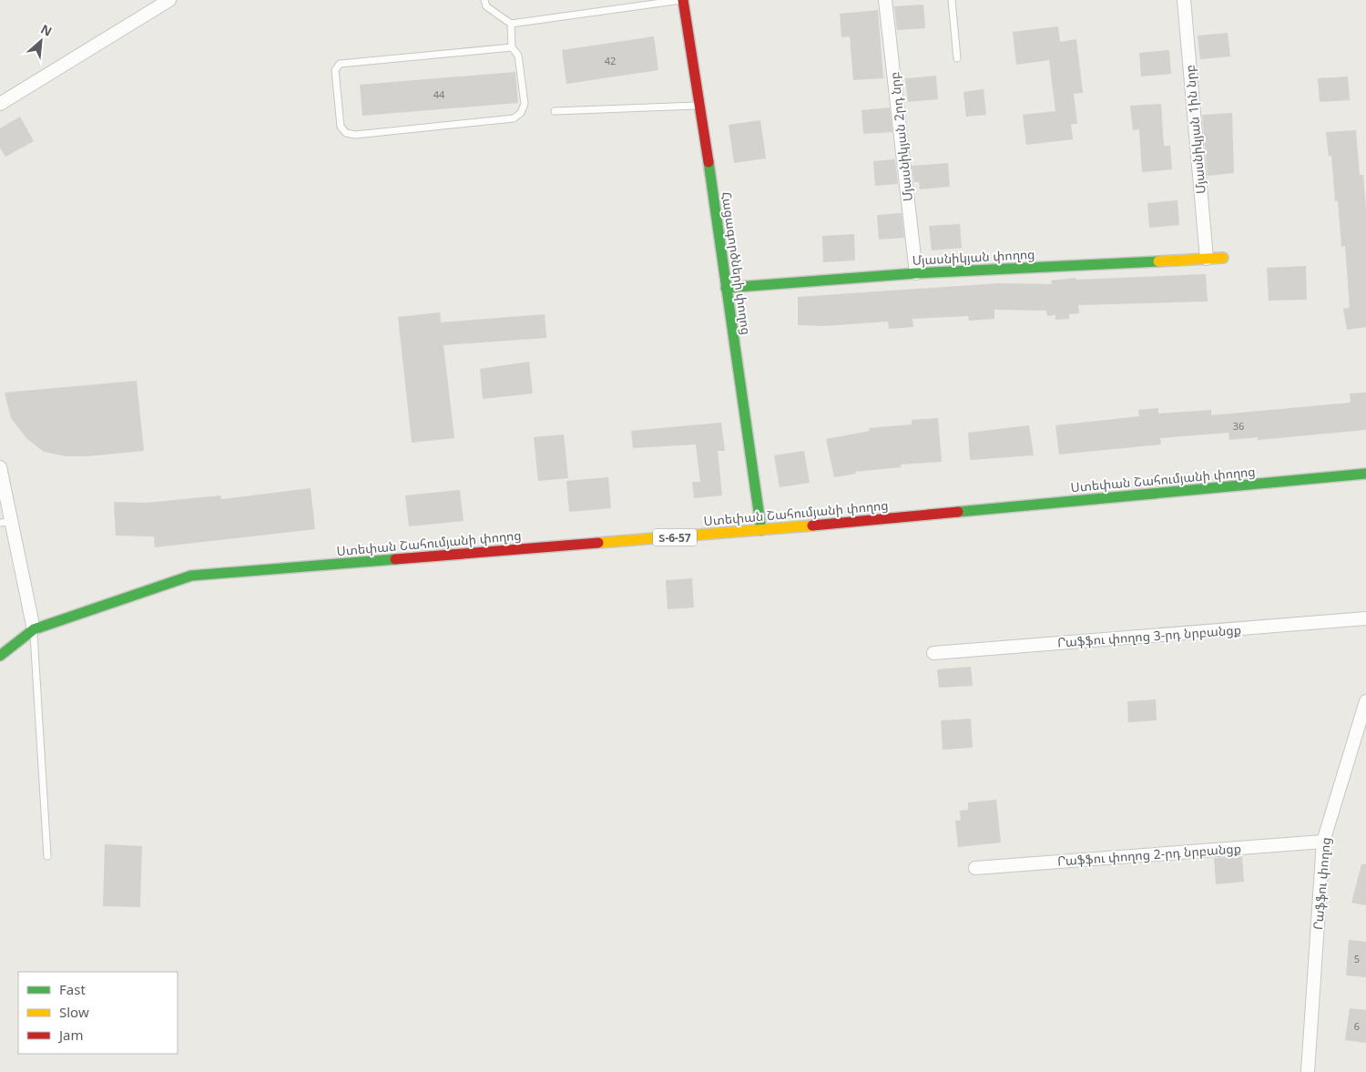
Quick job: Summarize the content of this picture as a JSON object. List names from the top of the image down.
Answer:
{
  "streets": {
    "main road": [
      "Մյասնիկյան փողոց",
      "Հացագործների փողոց",
      "Ստեփան Շահումյանի փողոց",
      "Տ-6-57"
    ],
    "street": [
      "Մյասնիկյան 1ին նրբ",
      "Մյասնիկյան 2րդ նրբ",
      "Րաֆֆու փողոց 3-րդ նրբանցք",
      "Րաֆֆու փողոց 2-րդ նրբանցք",
      "Րաֆֆու փողոց"
    ]
  },
  "crossings": [
    ["Մյասնիկյան 1ին նրբ", "Մյասնիկյան փողոց"],
    ["Մյասնիկյան 2րդ նրբ", "Մյասնիկյան փողոց"],
    ["Մյասնիկյան փողոց", "Հացագործների փողոց"],
    ["Հացագործների փողոց", "Ստեփան Շահումյանի փողոց"],
    ["Րաֆֆու փողոց 2-րդ նրբանցք", "Րաֆֆու փողոց"]
  ],
  "house_numbers": [
    "42",
    "44",
    "36",
    "5",
    "6"
  ],
  "legend": ["Fast", "Slow", "Jam"],
  "north": "top right"
}
